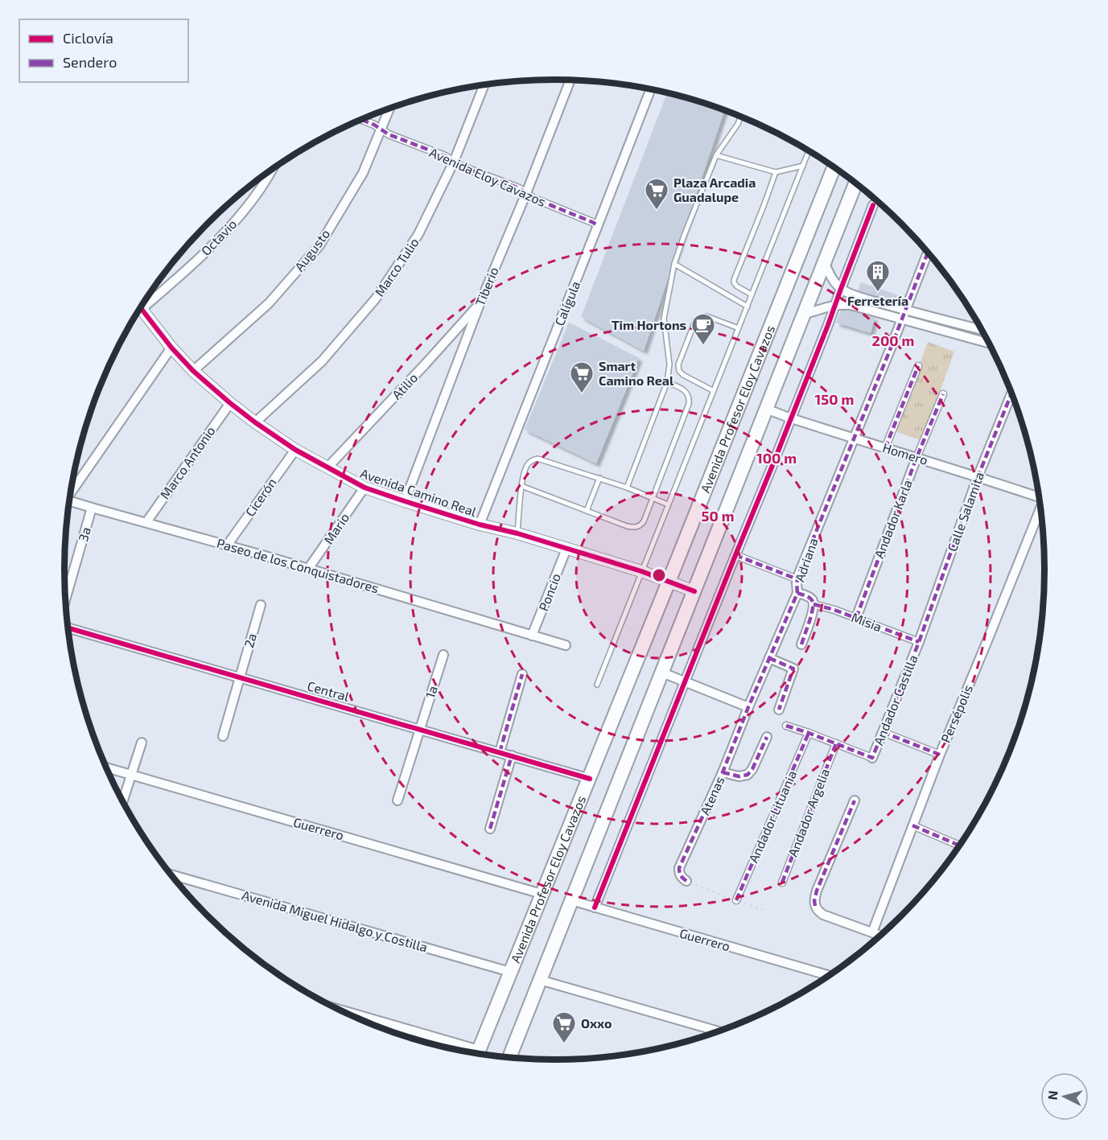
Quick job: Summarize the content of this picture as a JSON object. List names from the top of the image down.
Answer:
{
  "streets": {
    "main road": ["Avenida Profesor Eloy Cavazos"],
    "street": [
      "Avenida Eloy Cavazos",
      "Octavio",
      "Augusto",
      "Marco Tulio",
      "Tiberio",
      "Calígula",
      "Atilio",
      "Homero",
      "Marco Antonio",
      "Avenida Camino Real",
      "Cicerón",
      "Calle Salamita",
      "Andador Karla",
      "Mario",
      "3a",
      "Adriana",
      "Paseo de los Conquistadores",
      "Poncio",
      "Misia",
      "2a",
      "Central",
      "1a",
      "Andador Castilla",
      "Persépolis",
      "Atenas",
      "Andador Argelia",
      "Andador Lituania",
      "Guerrero",
      "Avenida Miguel Hidalgo y Costilla"
    ]
  },
  "crossings": [
    ["Avenida Eloy Cavazos", "Augusto"],
    ["Avenida Eloy Cavazos", "Marco Tulio"],
    ["Avenida Eloy Cavazos", "Tiberio"],
    ["Avenida Eloy Cavazos", "Calígula"],
    ["Augusto", "Avenida Camino Real"],
    ["Marco Tulio", "Avenida Camino Real"],
    ["Tiberio", "Atilio"],
    ["Tiberio", "Avenida Camino Real"],
    ["Calígula", "Avenida Camino Real"],
    ["Atilio", "Avenida Camino Real"],
    ["Avenida Profesor Eloy Cavazos", "Homero"],
    ["Avenida Profesor Eloy Cavazos", "Avenida Camino Real"],
    ["Avenida Profesor Eloy Cavazos", "Central"],
    ["Avenida Profesor Eloy Cavazos", "Guerrero"],
    ["Avenida Profesor Eloy Cavazos", "Avenida Miguel Hidalgo y Costilla"],
    ["Homero", "Calle Salamita"],
    ["Homero", "Andador Karla"],
    ["Homero", "Adriana"],
    ["Marco Antonio", "Avenida Camino Real"],
    ["Marco Antonio", "Paseo de los Conquistadores"],
    ["Avenida Camino Real", "Cicerón"],
    ["Avenida Camino Real", "Mario"],
    ["Avenida Camino Real", "Poncio"],
    ["Cicerón", "Paseo de los Conquistadores"],
    ["Calle Salamita", "Misia"],
    ["Calle Salamita", "Andador Castilla"],
    ["Andador Karla", "Misia"],
    ["Mario", "Paseo de los Conquistadores"],
    ["3a", "Paseo de los Conquistadores"],
    ["Adriana", "Atenas"],
    ["Paseo de los Conquistadores", "Poncio"],
    ["Misia", "Andador Castilla"],
    ["2a", "Central"],
    ["Central", "1a"]
  ],
  "places": {
    "supermarket": ["Plaza Arcadia Guadalupe", "Smart Camino Real", "Oxxo"],
    "building": ["Ferretería"],
    "cafe": ["Tim Hortons"]
  },
  "legend": ["Ciclovía", "Sendero"],
  "north": "left",
  "rings": [
    "200 m",
    "150 m",
    "100 m",
    "50 m"
  ]
}
